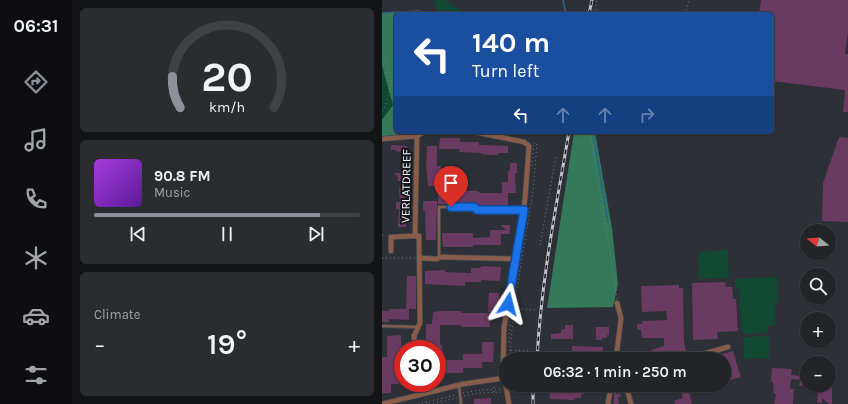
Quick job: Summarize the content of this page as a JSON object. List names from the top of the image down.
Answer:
{
  "streets": {
    "street": ["VERLATDREEF"]
  },
  "north": "left",
  "page": {
    "tabs": "06:31",
    "turn": ["140 m", "Turn left"],
    "song": ["90.8 FM", "Music"],
    "map_buttons": ["+", "−"],
    "tile": "Climate",
    "heat": ["−", "19°", "+"],
    "limit": "30",
    "trip": "06:32 · 1 min · 250 m",
    "gauge": ["20", "km/h"]
  }
}
